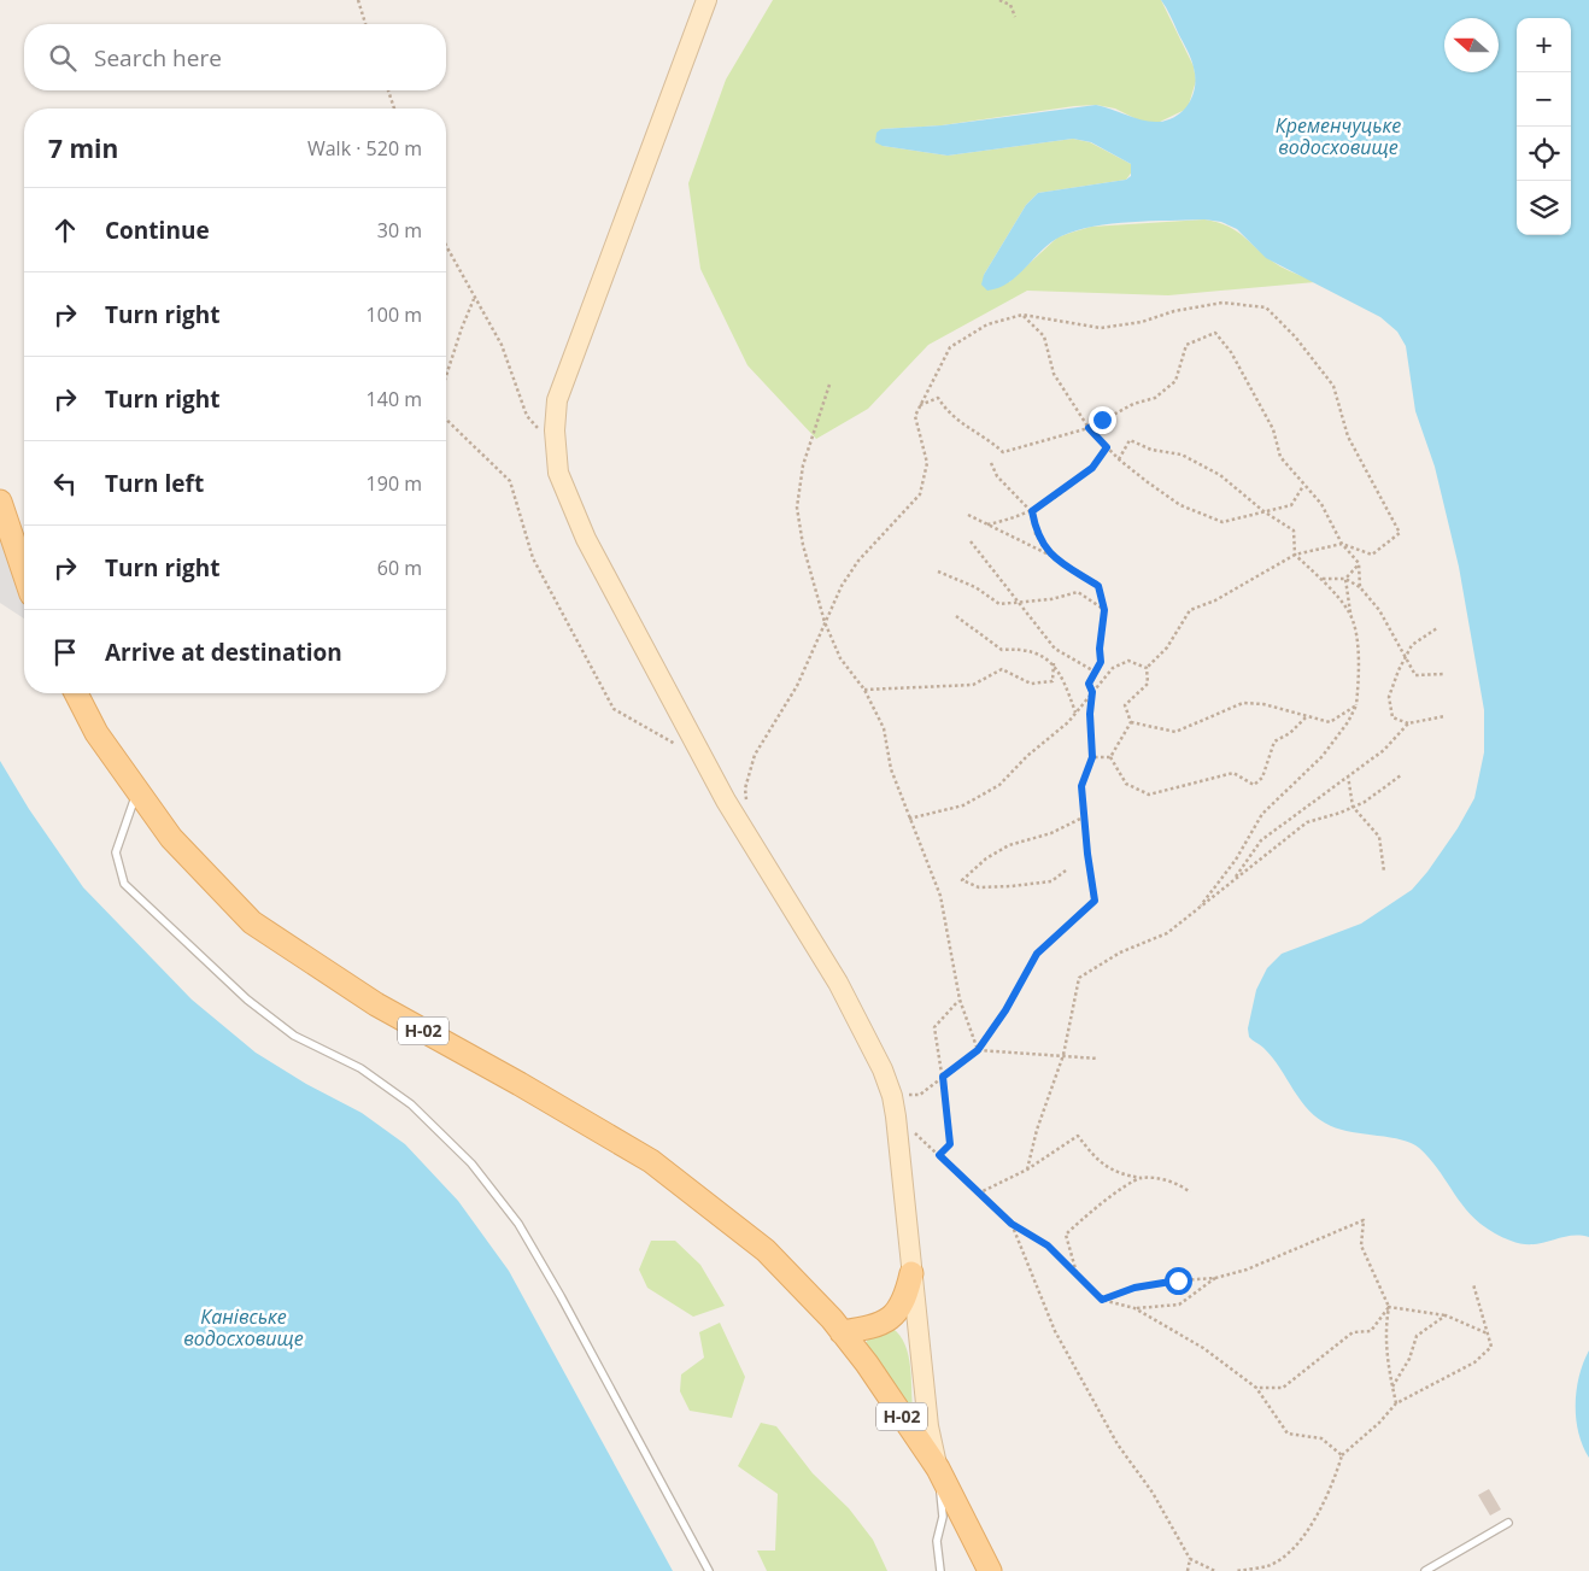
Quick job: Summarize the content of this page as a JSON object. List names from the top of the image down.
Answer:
{
  "streets": {
    "main road": ["Н-02"]
  },
  "water": ["Кременчуцьке водосховище", "Канівське водосховище"],
  "north": "left",
  "page": {
    "map_buttons": ["+", "−"],
    "search": "Search here",
    "heading": ["7 min", "Walk · 520 m"],
    "list": [
      ["Continue", "30 m"],
      ["Turn right", "100 m"],
      ["Turn right", "140 m"],
      ["Turn left", "190 m"],
      ["Turn right", "60 m"],
      "Arrive at destination"
    ]
  }
}
